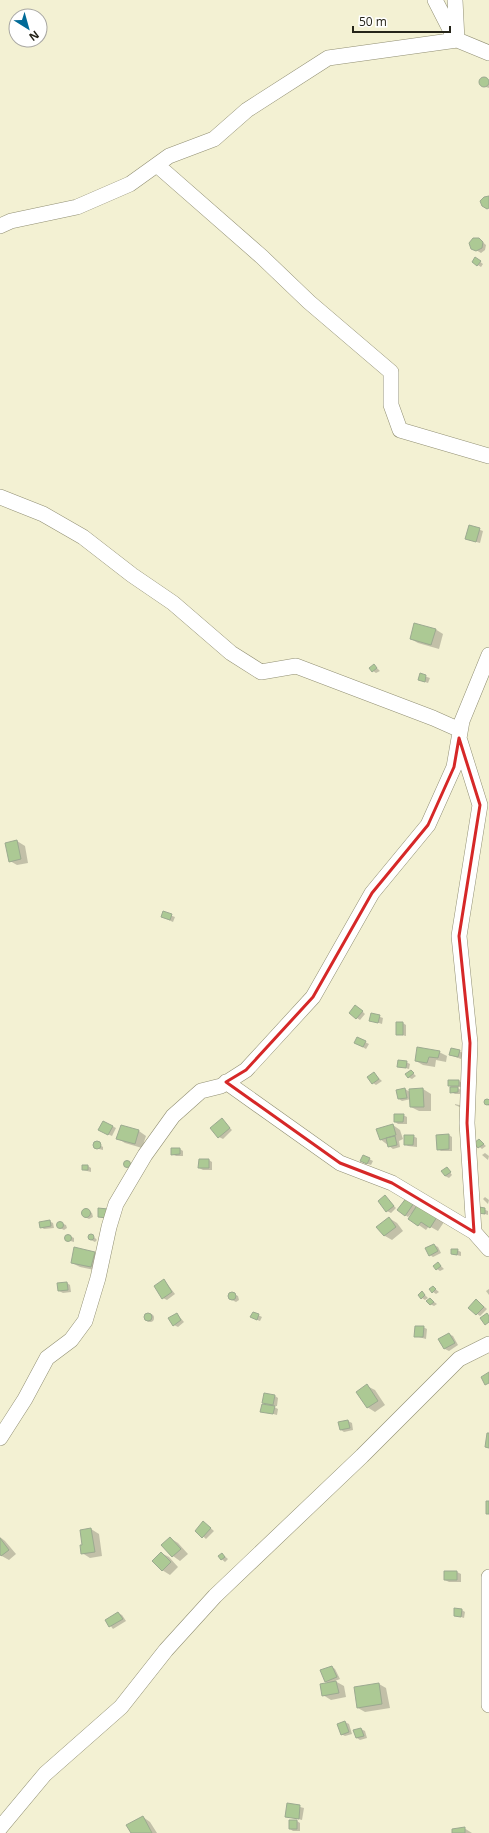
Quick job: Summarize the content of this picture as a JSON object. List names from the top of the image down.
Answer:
{
  "scale_bar": "50 m",
  "north": "bottom right"
}
